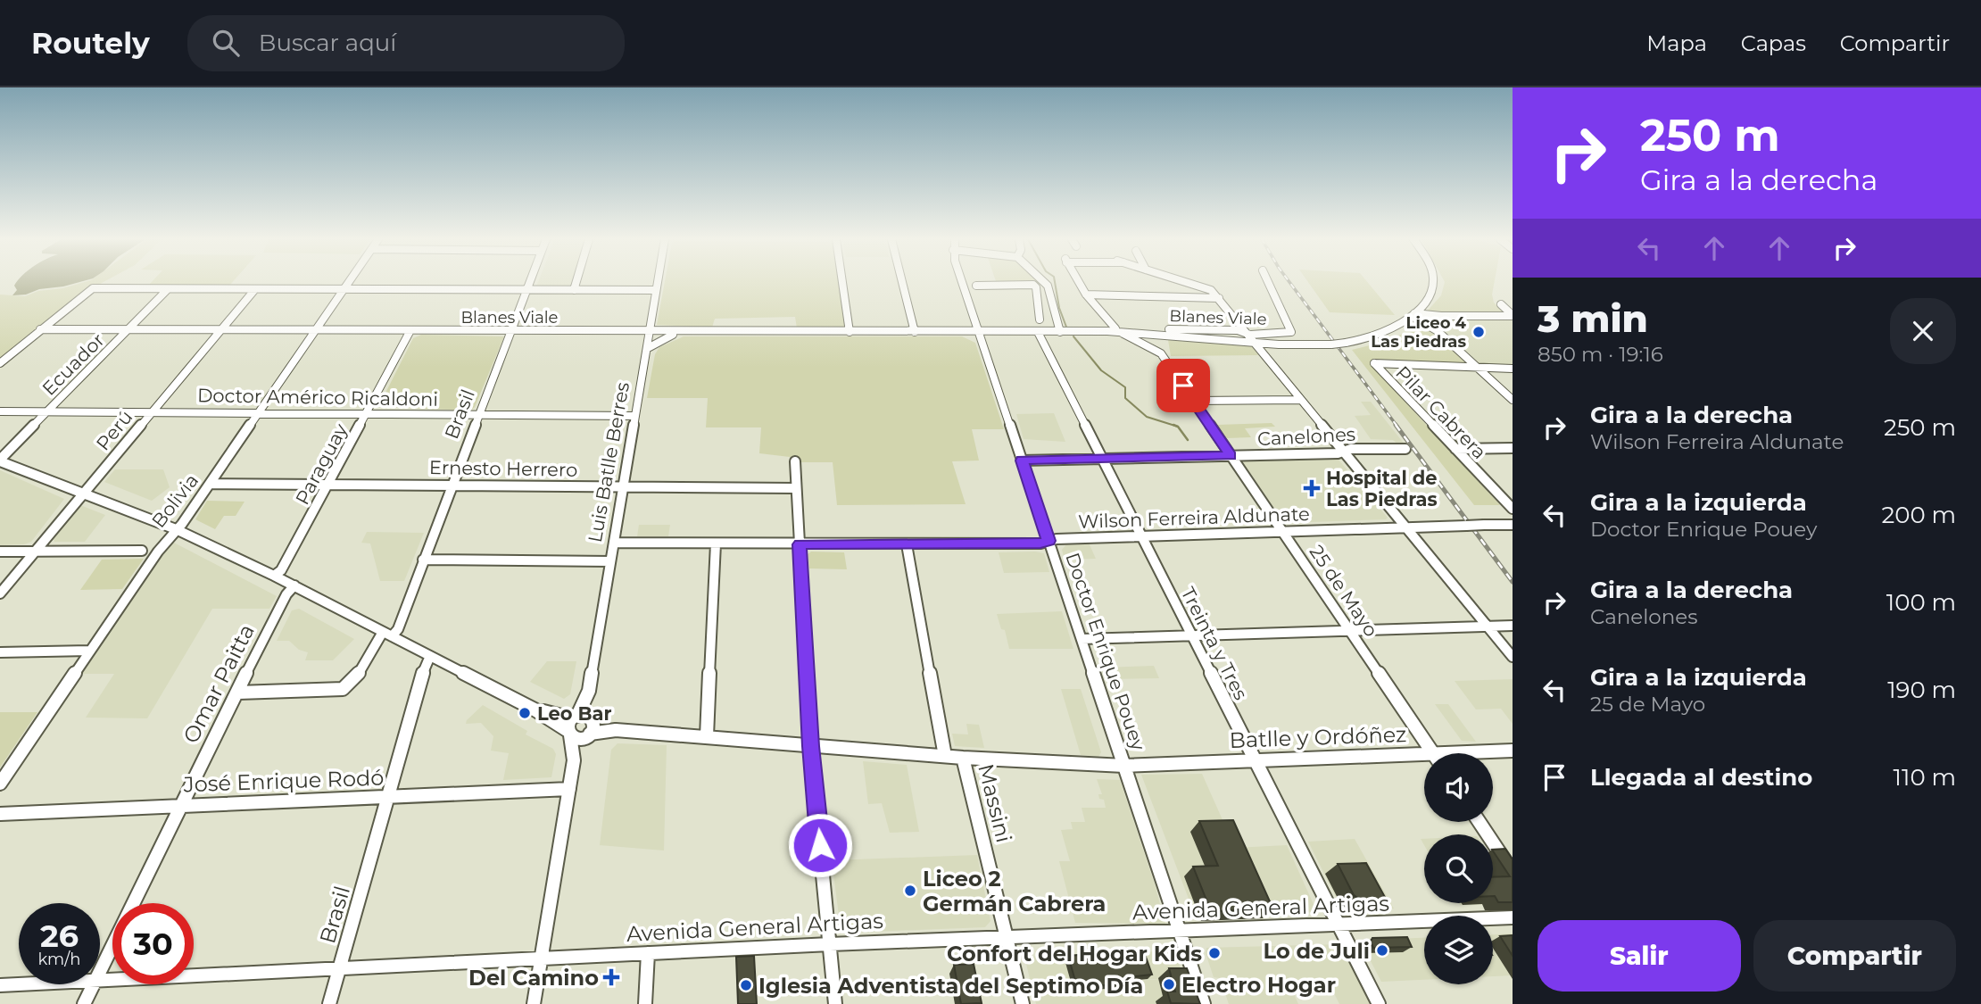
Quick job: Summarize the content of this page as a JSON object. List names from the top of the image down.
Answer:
{
  "streets": {
    "street": [
      "Blanes Viale",
      "Ecuador",
      "Doctor Américo Ricaldoni",
      "Pilar Cabrera",
      "Brasil",
      "Perú",
      "Canelones",
      "Luis Batlle Berres",
      "Paraguay",
      "Ernesto Herrero",
      "Bolivia",
      "Wilson Ferreira Aldunate",
      "25 de Mayo",
      "Treinta y Tres",
      "Doctor Enrique Pouey",
      "Omar Paitta",
      "Batlle y Ordóñez",
      "José Enrique Rodó",
      "Massini",
      "Avenida General Artigas"
    ]
  },
  "crossings": [
    ["Blanes Viale", "Ecuador"],
    ["Blanes Viale", "Brasil"],
    ["Blanes Viale", "Perú"],
    ["Blanes Viale", "Luis Batlle Berres"],
    ["Blanes Viale", "Paraguay"],
    ["Blanes Viale", "Bolivia"],
    ["Blanes Viale", "25 de Mayo"],
    ["Blanes Viale", "Treinta y Tres"],
    ["Blanes Viale", "Doctor Enrique Pouey"],
    ["Ecuador", "Doctor Américo Ricaldoni"],
    ["Doctor Américo Ricaldoni", "Brasil"],
    ["Doctor Américo Ricaldoni", "Perú"],
    ["Doctor Américo Ricaldoni", "Luis Batlle Berres"],
    ["Doctor Américo Ricaldoni", "Paraguay"],
    ["Doctor Américo Ricaldoni", "Bolivia"],
    ["Brasil", "Ernesto Herrero"],
    ["Brasil", "Omar Paitta"],
    ["Brasil", "José Enrique Rodó"],
    ["Brasil", "Avenida General Artigas"],
    ["Canelones", "25 de Mayo"],
    ["Canelones", "Treinta y Tres"],
    ["Canelones", "Doctor Enrique Pouey"],
    ["Luis Batlle Berres", "Ernesto Herrero"],
    ["Luis Batlle Berres", "Wilson Ferreira Aldunate"],
    ["Luis Batlle Berres", "Batlle y Ordóñez"],
    ["Paraguay", "Ernesto Herrero"],
    ["Ernesto Herrero", "Bolivia"],
    ["Wilson Ferreira Aldunate", "25 de Mayo"],
    ["Wilson Ferreira Aldunate", "Treinta y Tres"],
    ["Wilson Ferreira Aldunate", "Doctor Enrique Pouey"],
    ["Treinta y Tres", "Batlle y Ordóñez"],
    ["Treinta y Tres", "Avenida General Artigas"],
    ["Doctor Enrique Pouey", "Batlle y Ordóñez"],
    ["Doctor Enrique Pouey", "Avenida General Artigas"],
    ["Omar Paitta", "José Enrique Rodó"],
    ["Batlle y Ordóñez", "Massini"],
    ["Massini", "Avenida General Artigas"]
  ],
  "places": {
    "other": [
      "Liceo 4 Las Piedras",
      "Leo Bar",
      "Liceo 2 Germán Cabrera",
      "Lo de Juli",
      "Confort del Hogar Kids",
      "Electro Hogar",
      "Iglesia Adventista del Septimo Día"
    ],
    "health": ["Hospital de Las Piedras", "Del Camino"]
  },
  "page": {
    "header": "Routely",
    "search": "Buscar aquí",
    "nav": ["Mapa", "Capas", "Compartir"],
    "turn": ["250 m", "Gira a la derecha"],
    "heading": ["3 min", "850 m · 19:16"],
    "list": [
      {
        "name": "Gira a la derecha",
        "note": "Wilson Ferreira Aldunate",
        "value": "250 m"
      },
      {
        "name": "Gira a la izquierda",
        "note": "Doctor Enrique Pouey",
        "value": "200 m"
      },
      {
        "name": "Gira a la derecha",
        "note": "Canelones",
        "value": "100 m"
      },
      {
        "name": "Gira a la izquierda",
        "note": "25 de Mayo",
        "value": "190 m"
      },
      {
        "name": "Llegada al destino",
        "value": "110 m"
      }
    ],
    "speed": "26 km/h",
    "limit": "30",
    "buttons": ["Salir", "Compartir"]
  }
}
